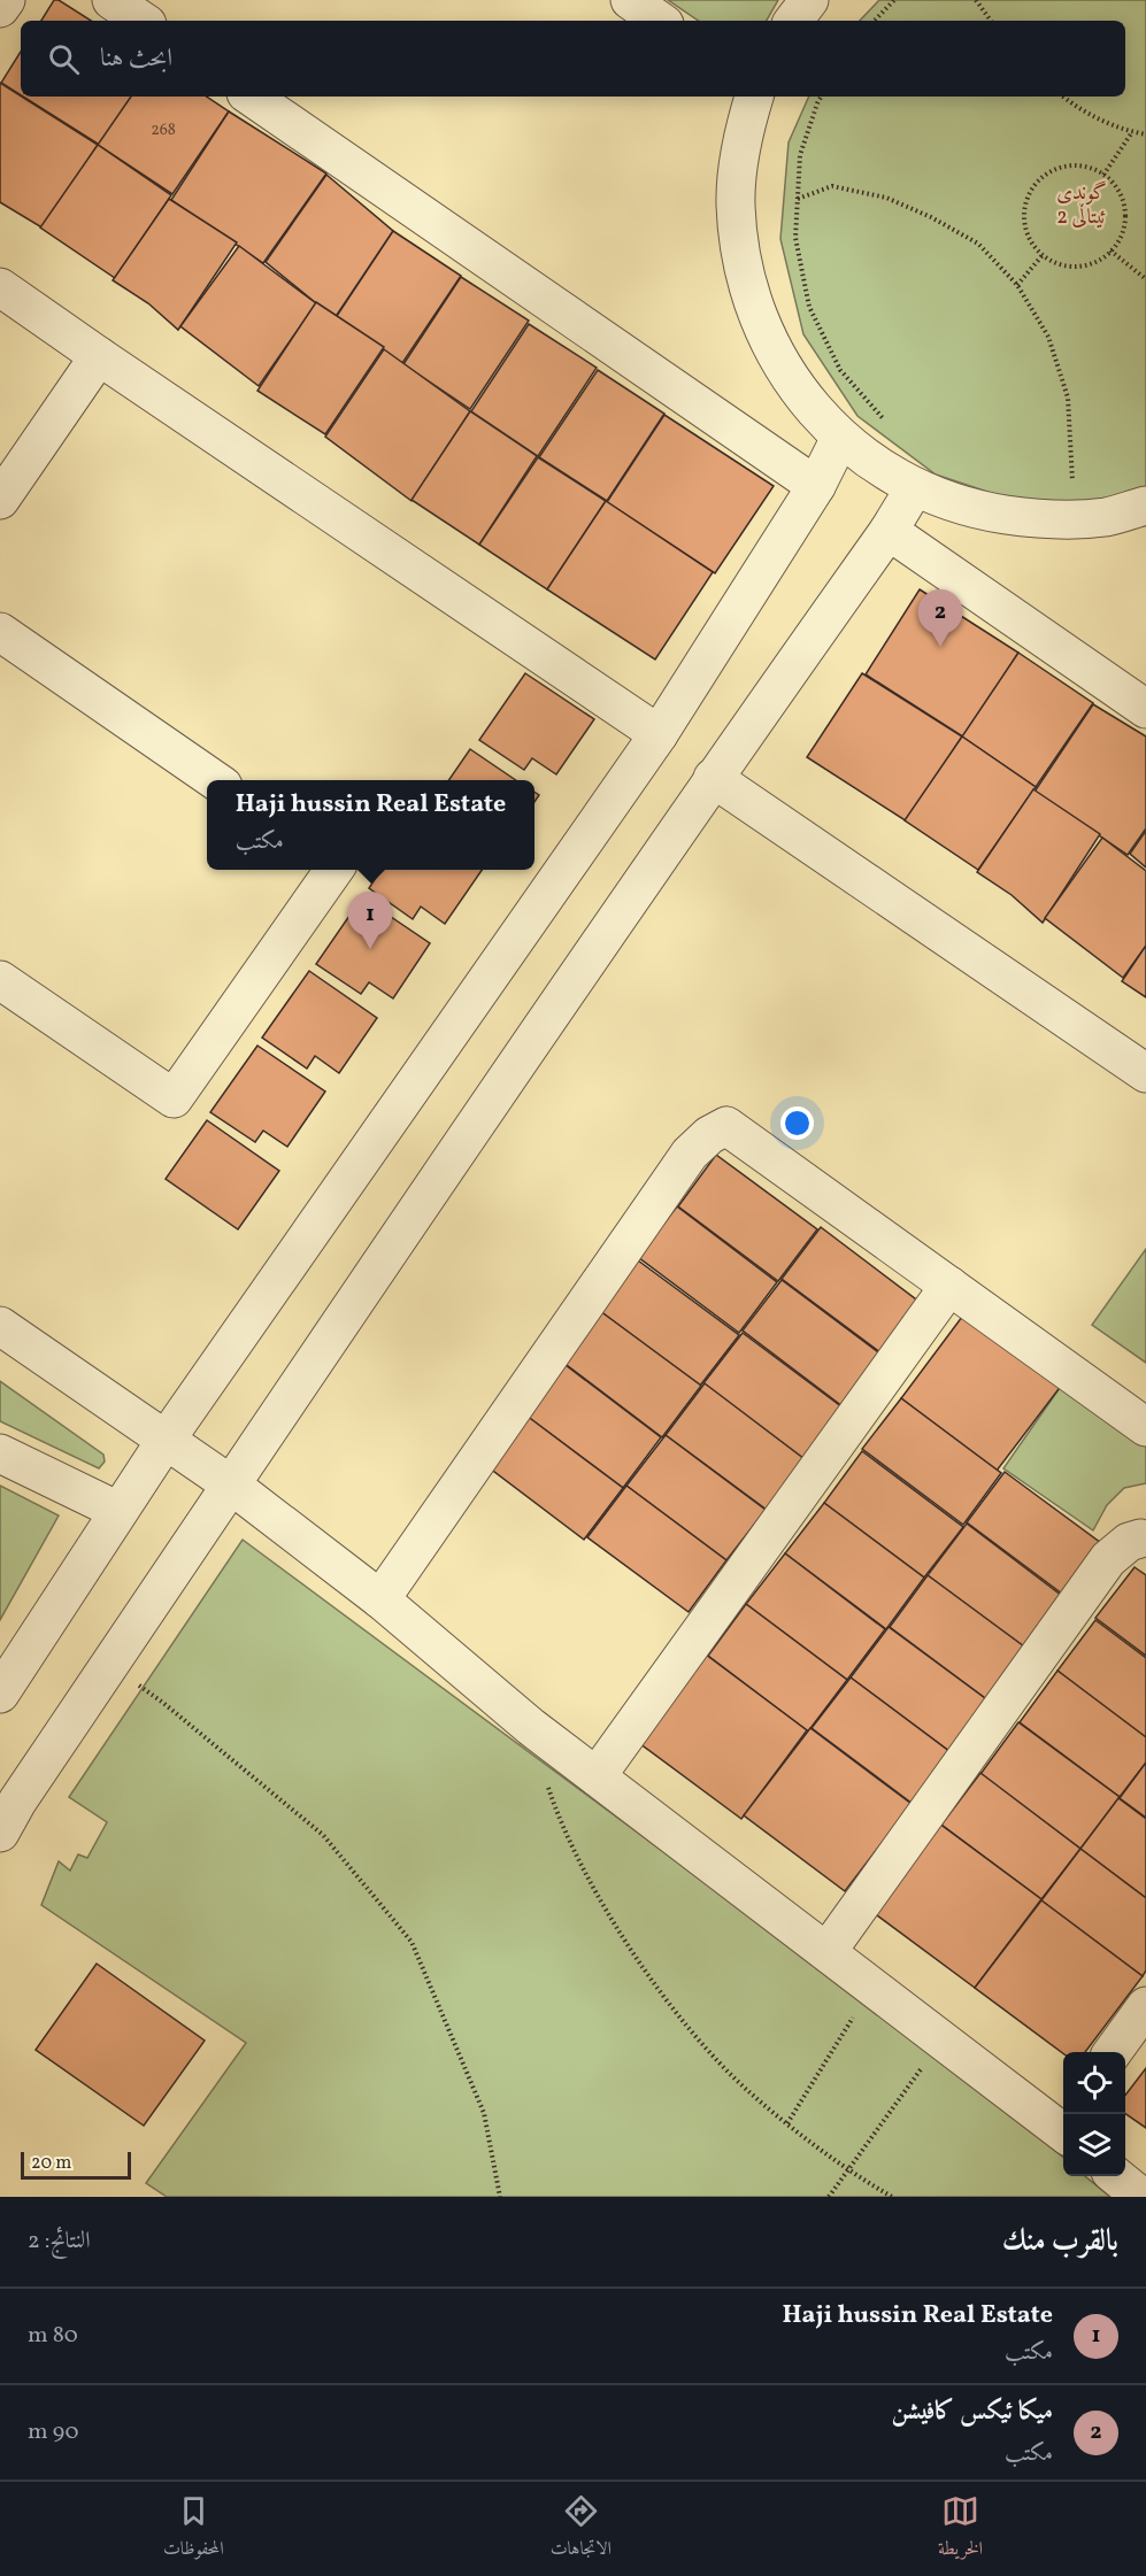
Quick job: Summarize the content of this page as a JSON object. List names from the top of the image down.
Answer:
{
  "districts": ["گوندی ئیتاڵی 2"],
  "house_numbers": ["268"],
  "scale_bar": "20 m",
  "page": {
    "search": "ابحث هنا",
    "pins": ["2", "1"],
    "popup": ["Haji hussin Real Estate", "مكتب"],
    "scale": "20 m",
    "heading": ["بالقرب منك", "النتائج: 2"],
    "list": [
      {
        "mark": "1",
        "name": "Haji hussin Real Estate",
        "note": "مكتب",
        "value": "80 m"
      },
      {
        "mark": "2",
        "name": "میکا ئیکس کافیشن",
        "note": "مكتب",
        "value": "90 m"
      }
    ],
    "nav": ["الخريطة", "الاتجاهات", "المحفوظات"]
  }
}
